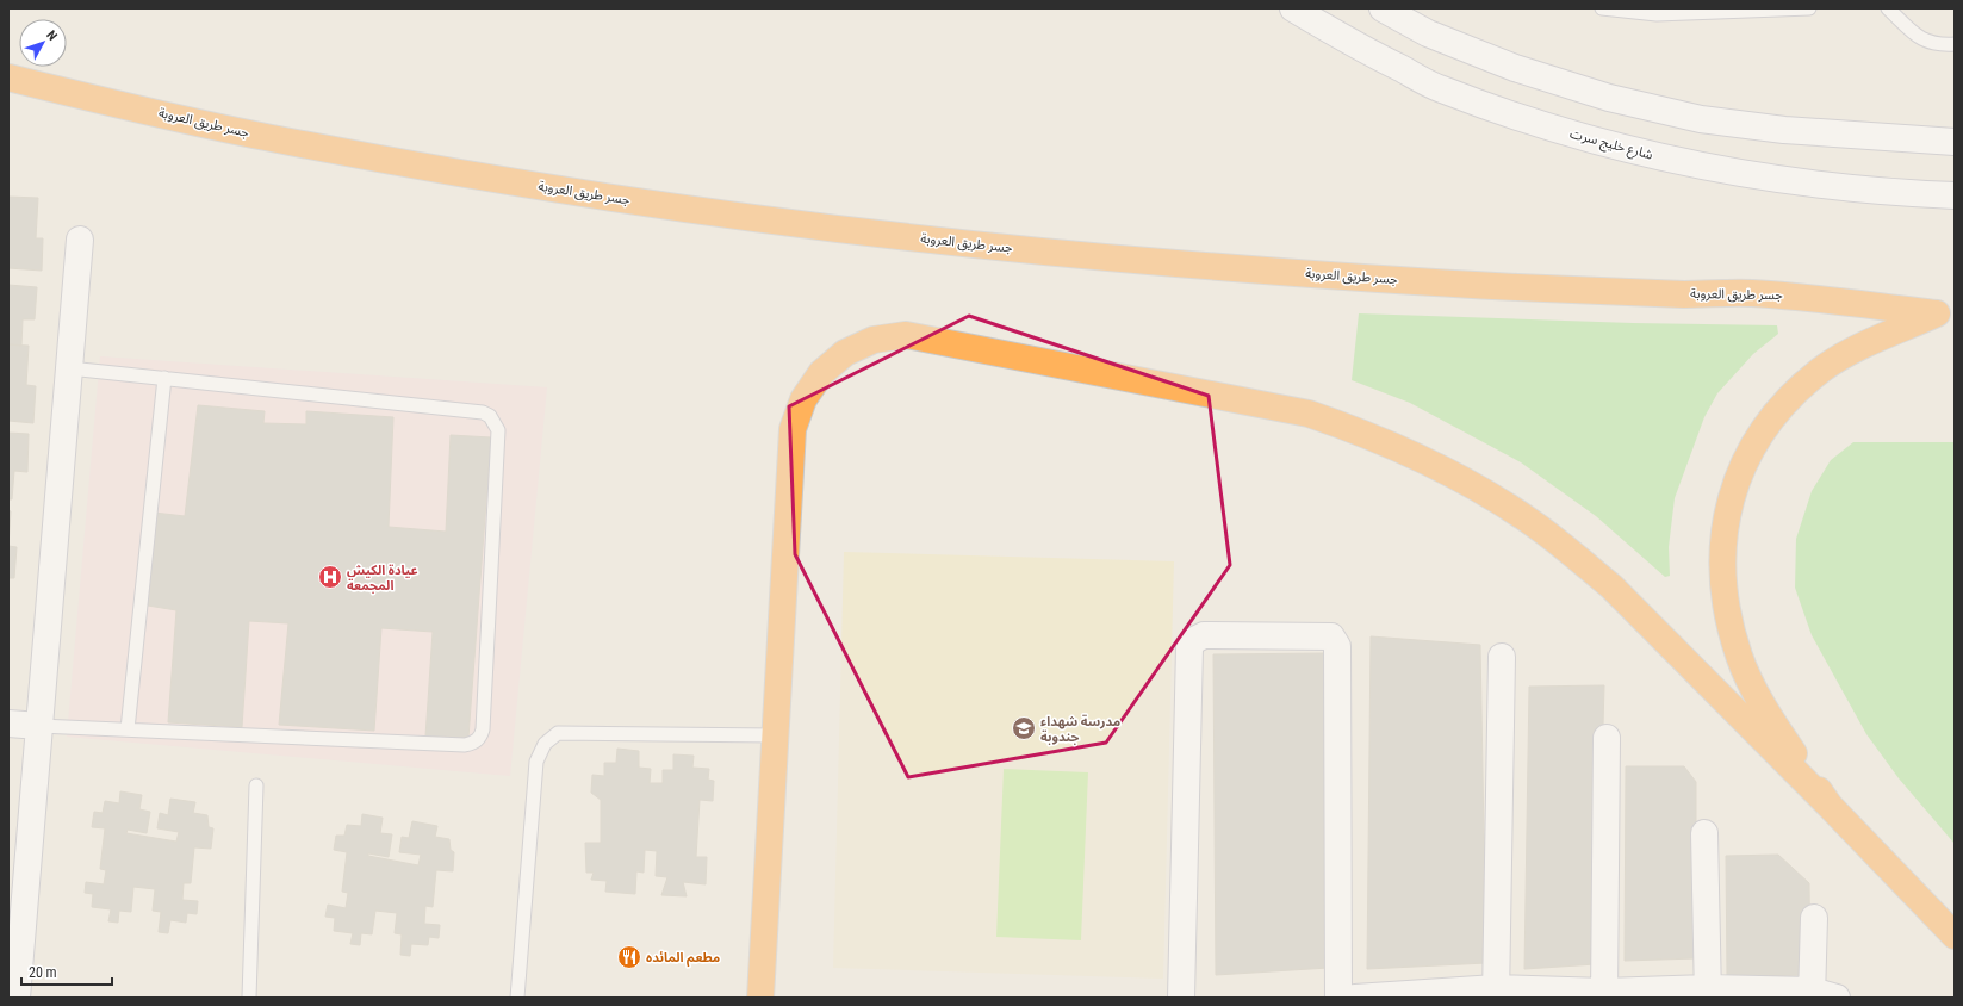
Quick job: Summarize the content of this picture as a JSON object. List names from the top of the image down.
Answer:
{
  "streets": {
    "highway": ["جسر طريق العروبة"],
    "street": ["شارع خليج سرت"]
  },
  "places": {
    "hospital": ["عيادة الكيش المجمعة"],
    "school or university": ["مدرسة شهداء جندوبة"],
    "restaurant": ["مطعم المائده"]
  },
  "scale_bar": "20 m",
  "north": "top right"
}
